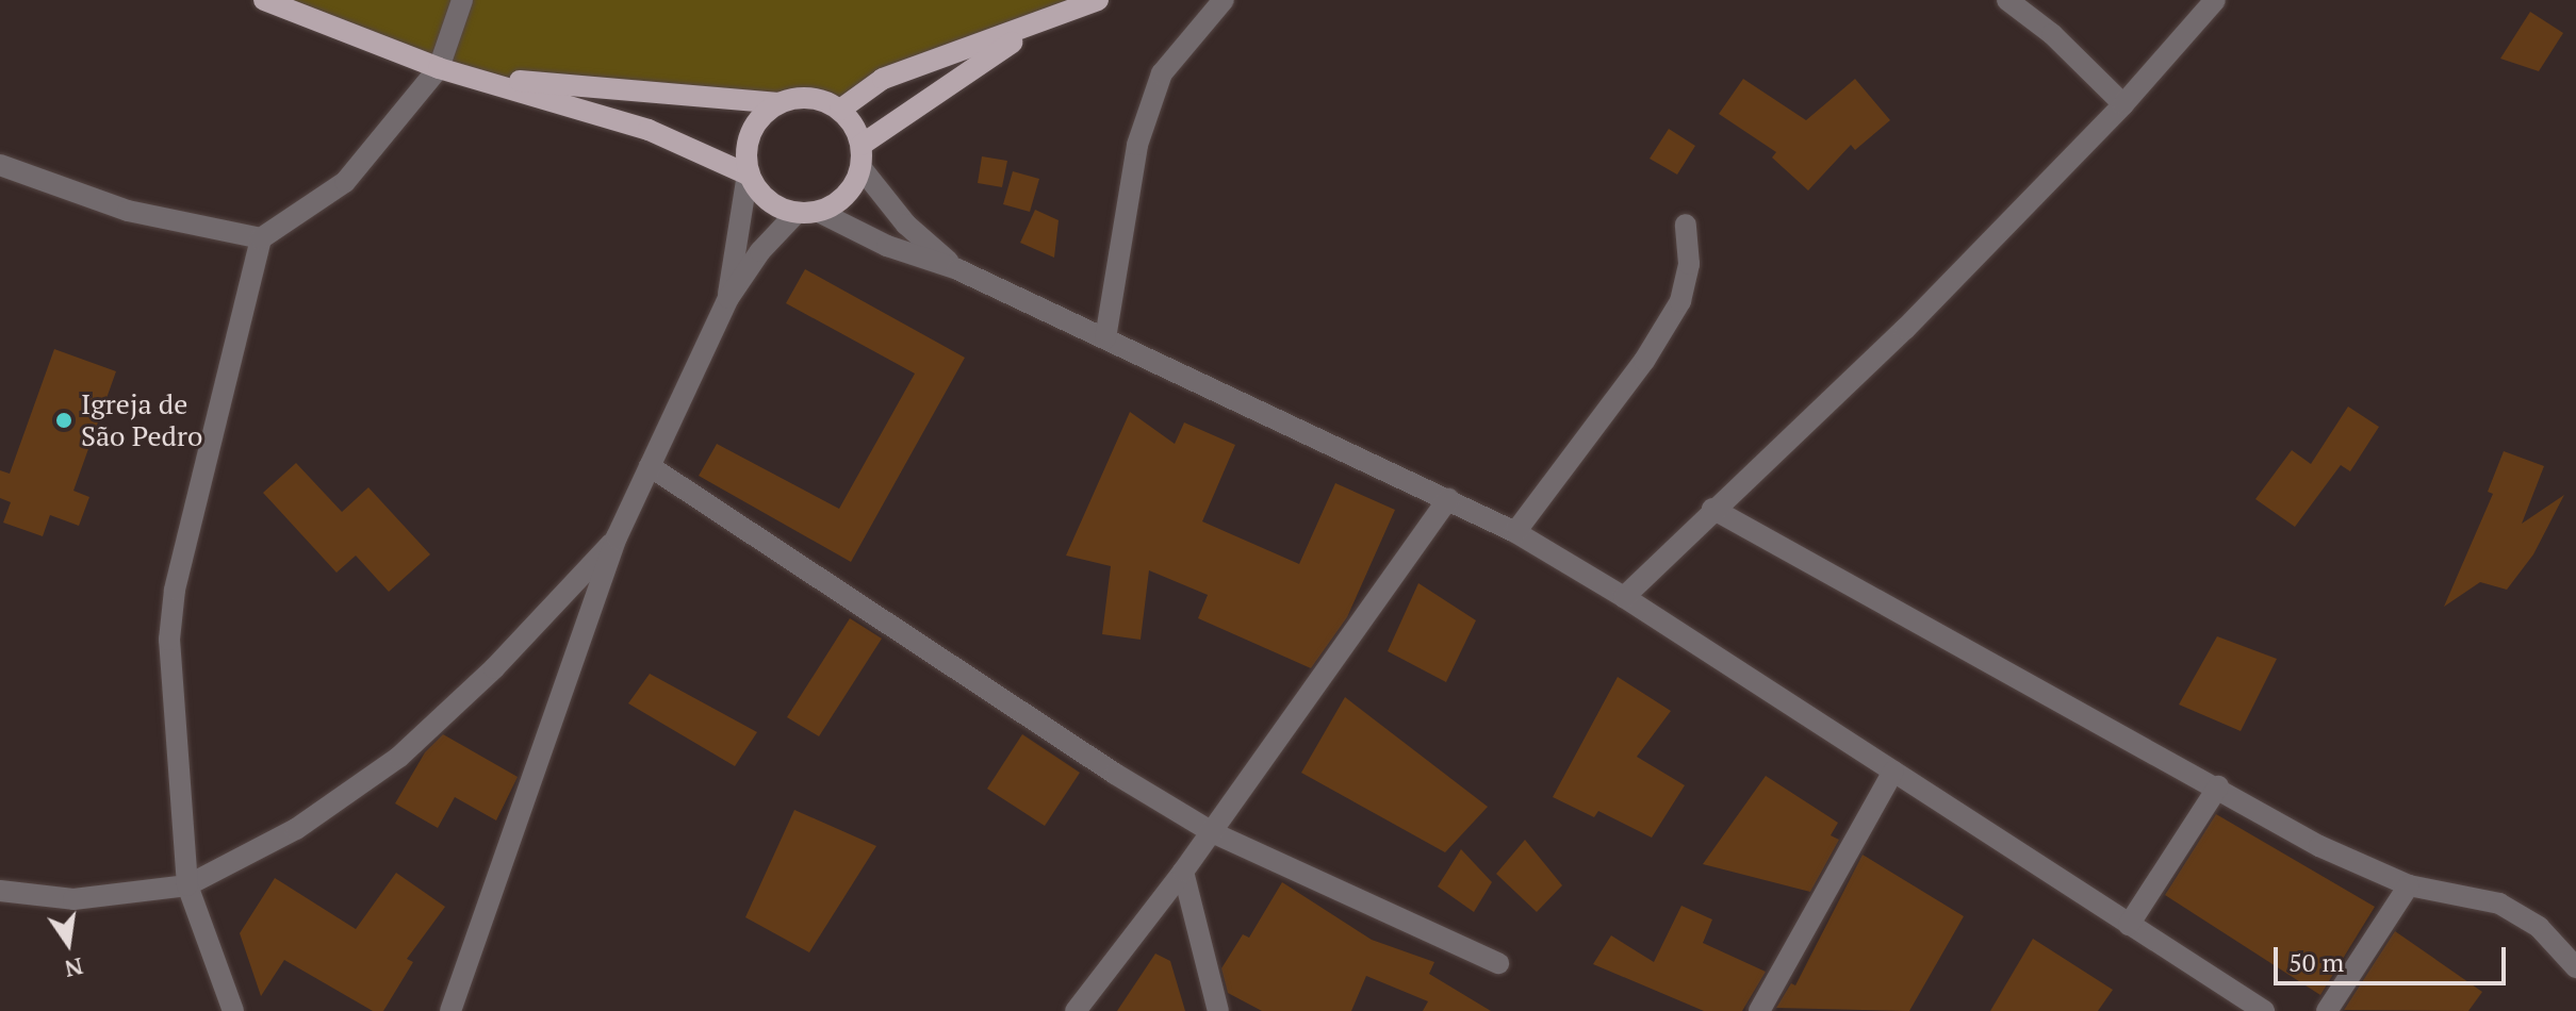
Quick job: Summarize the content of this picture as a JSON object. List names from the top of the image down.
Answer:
{
  "places": ["Igreja de São Pedro"],
  "scale_bar": "50 m",
  "north": "bottom"
}
